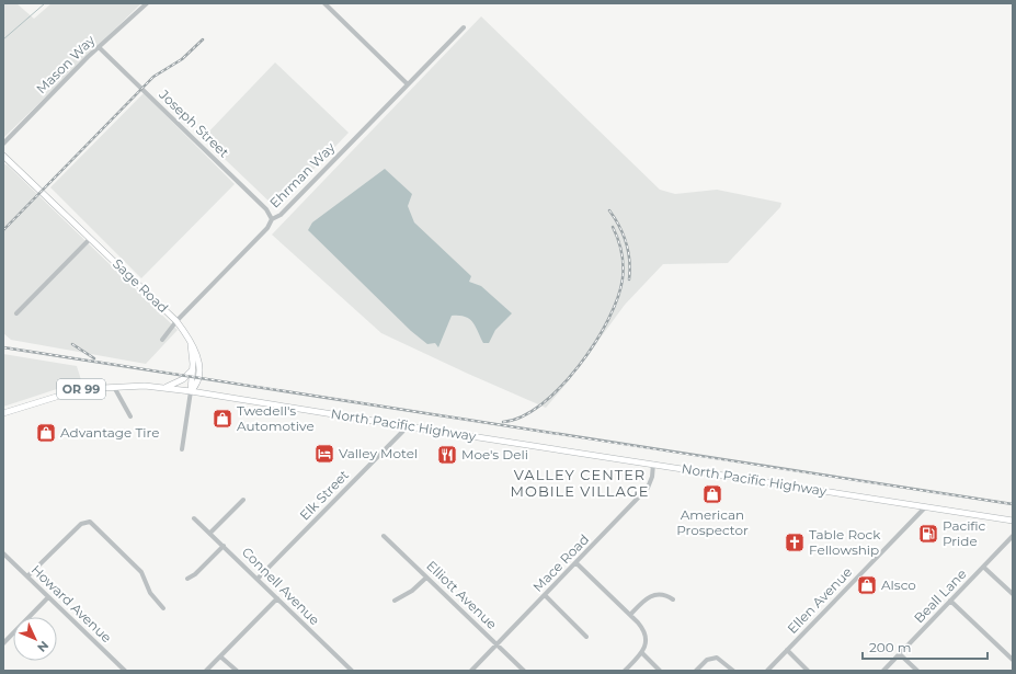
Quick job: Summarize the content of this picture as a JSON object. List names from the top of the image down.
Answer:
{
  "streets": {
    "main road": ["Sage Road", "OR 99", "North Pacific Highway"],
    "street": [
      "Mason Way",
      "Joseph Street",
      "Ehrman Way",
      "Elk Street",
      "Mace Road",
      "Connell Avenue",
      "Elliott Avenue",
      "Beall Lane",
      "Ellen Avenue",
      "Howard Avenue"
    ]
  },
  "crossings": [
    ["Mason Way", "Joseph Street"],
    ["Joseph Street", "Ehrman Way"],
    ["Ehrman Way", "Sage Road"],
    ["Sage Road", "North Pacific Highway"],
    ["North Pacific Highway", "Elk Street"],
    ["North Pacific Highway", "Mace Road"],
    ["North Pacific Highway", "Ellen Avenue"],
    ["Elk Street", "Connell Avenue"],
    ["Mace Road", "Elliott Avenue"]
  ],
  "districts": ["VALLEY CENTER MOBILE VILLAGE"],
  "places": {
    "shop": [
      "Twedell's Automotive",
      "Advantage Tire",
      "American Prospector",
      "Alsco"
    ],
    "hotel": ["Valley Motel"],
    "restaurant": ["Moe's Deli"],
    "fuel station": ["Pacific Pride"],
    "church": ["Table Rock Fellowship"]
  },
  "scale_bar": "200 m",
  "north": "bottom right"
}
